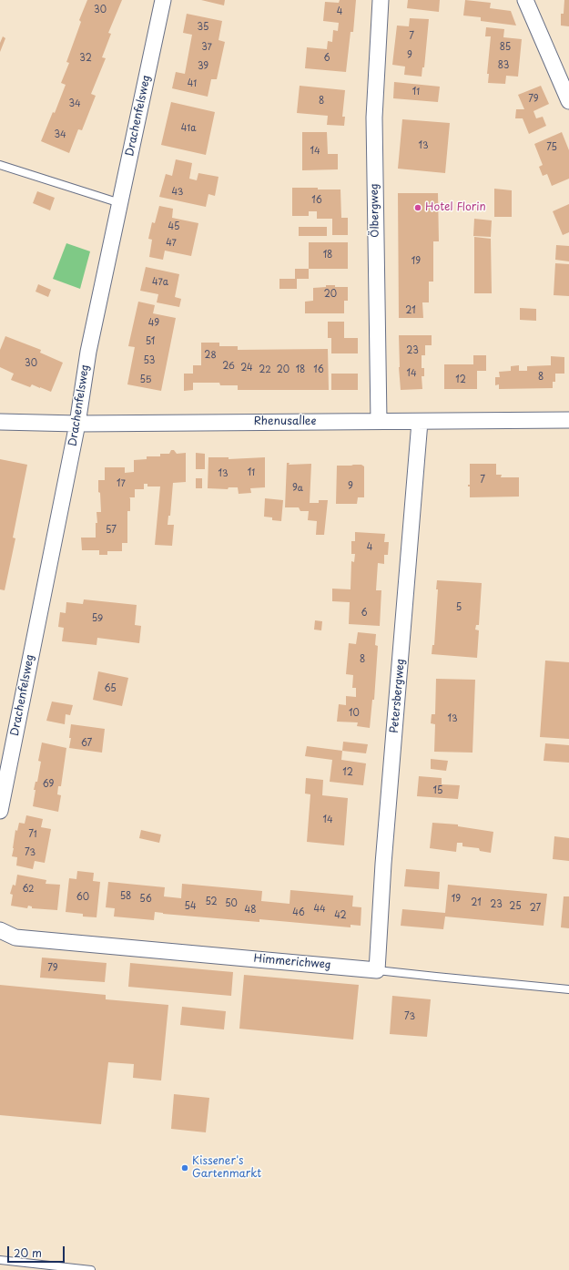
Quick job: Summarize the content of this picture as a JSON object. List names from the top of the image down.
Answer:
{
  "streets": {
    "street": [
      "Drachenfelsweg",
      "Ölbergweg",
      "Rhenusallee",
      "Petersbergweg",
      "Himmerichweg"
    ]
  },
  "crossings": [
    ["Drachenfelsweg", "Rhenusallee"],
    ["Ölbergweg", "Rhenusallee"],
    ["Rhenusallee", "Petersbergweg"],
    ["Petersbergweg", "Himmerichweg"]
  ],
  "places": ["Hotel Florin", "Kissener's Gartenmarkt"],
  "house_numbers": [
    "30",
    "4",
    "35",
    "7",
    "37",
    "85",
    "9",
    "32",
    "6",
    "83",
    "39",
    "41",
    "11",
    "79",
    "8",
    "34",
    "41a",
    "34",
    "13",
    "75",
    "14",
    "43",
    "16",
    "45",
    "47",
    "18",
    "19",
    "47a",
    "20",
    "21",
    "49",
    "51",
    "23",
    "28",
    "53",
    "30",
    "26",
    "24",
    "22",
    "20",
    "18",
    "16",
    "14",
    "8",
    "55",
    "12",
    "11",
    "13",
    "7",
    "17",
    "9",
    "9a",
    "57",
    "4",
    "5",
    "6",
    "59",
    "8",
    "65",
    "10",
    "13",
    "67",
    "12",
    "69",
    "15",
    "14",
    "71",
    "73",
    "62",
    "58",
    "60",
    "56",
    "19",
    "52",
    "21",
    "50",
    "23",
    "54",
    "25",
    "27",
    "44",
    "48",
    "46",
    "42",
    "79",
    "73"
  ],
  "scale_bar": "20 m"
}
